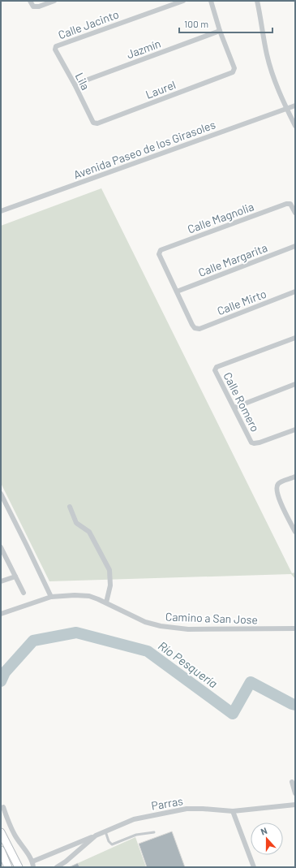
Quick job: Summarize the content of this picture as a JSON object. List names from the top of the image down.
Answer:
{
  "streets": {
    "street": [
      "Calle Jacinto",
      "Jazmín",
      "Lila",
      "Laurel",
      "Avenida Paseo de los Girasoles",
      "Calle Magnolia",
      "Calle Margarita",
      "Calle Mirto",
      "Calle Romero",
      "Camino a San Jose",
      "Parras"
    ]
  },
  "crossings": [
    ["Calle Jacinto", "Lila"],
    ["Jazmín", "Lila"],
    ["Jazmín", "Laurel"],
    ["Lila", "Laurel"],
    ["Calle Magnolia", "Calle Margarita"],
    ["Calle Magnolia", "Calle Mirto"],
    ["Calle Margarita", "Calle Mirto"]
  ],
  "water": ["Río Pesquería"],
  "scale_bar": "100 m",
  "north": "top"
}
